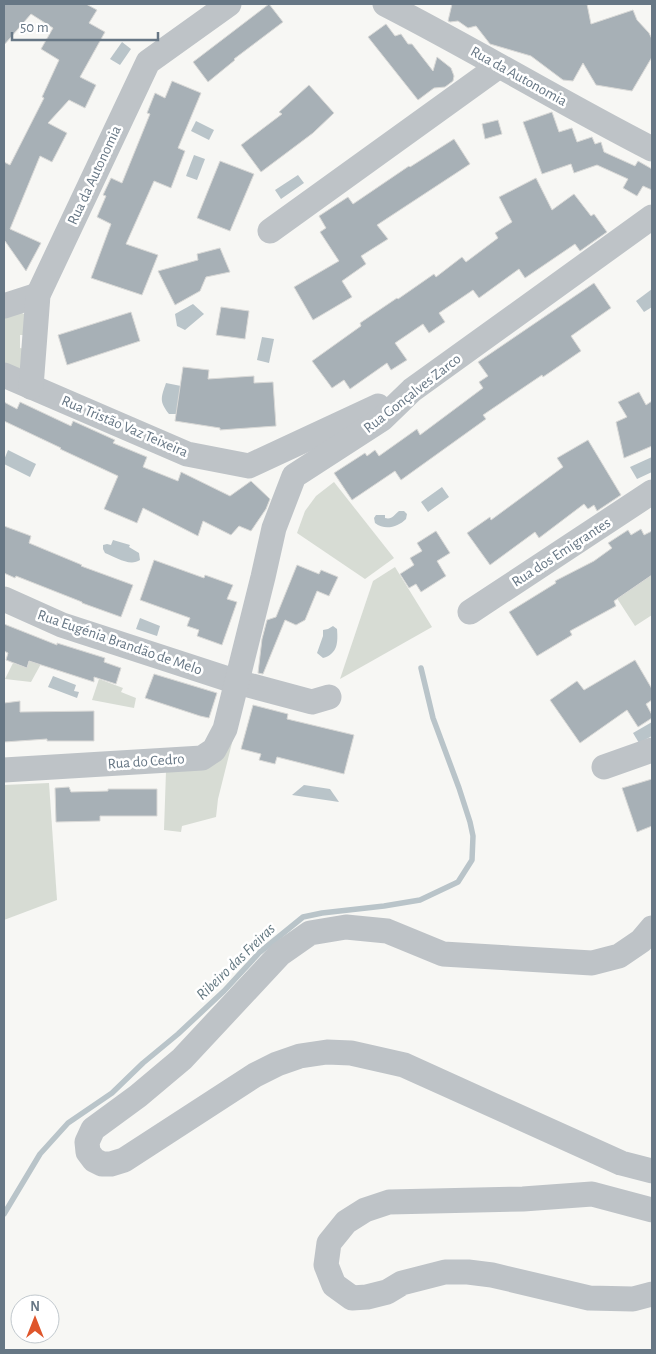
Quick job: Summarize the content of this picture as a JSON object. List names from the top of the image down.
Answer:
{
  "streets": {
    "street": [
      "Rua da Autonomia",
      "Rua Gonçalves Zarco",
      "Rua Tristão Vaz Teixeira",
      "Rua dos Emigrantes",
      "Rua Eugénia Brandão de Melo",
      "Rua do Cedro"
    ]
  },
  "crossings": [
    ["Rua da Autonomia", "Rua Tristão Vaz Teixeira"],
    ["Rua Gonçalves Zarco", "Rua Tristão Vaz Teixeira"],
    ["Rua Gonçalves Zarco", "Rua Eugénia Brandão de Melo"],
    ["Rua Gonçalves Zarco", "Rua do Cedro"],
    ["Rua Eugénia Brandão de Melo", "Rua do Cedro"]
  ],
  "water": ["Ribeiro das Freiras"],
  "scale_bar": "50 m",
  "north": "top"
}
